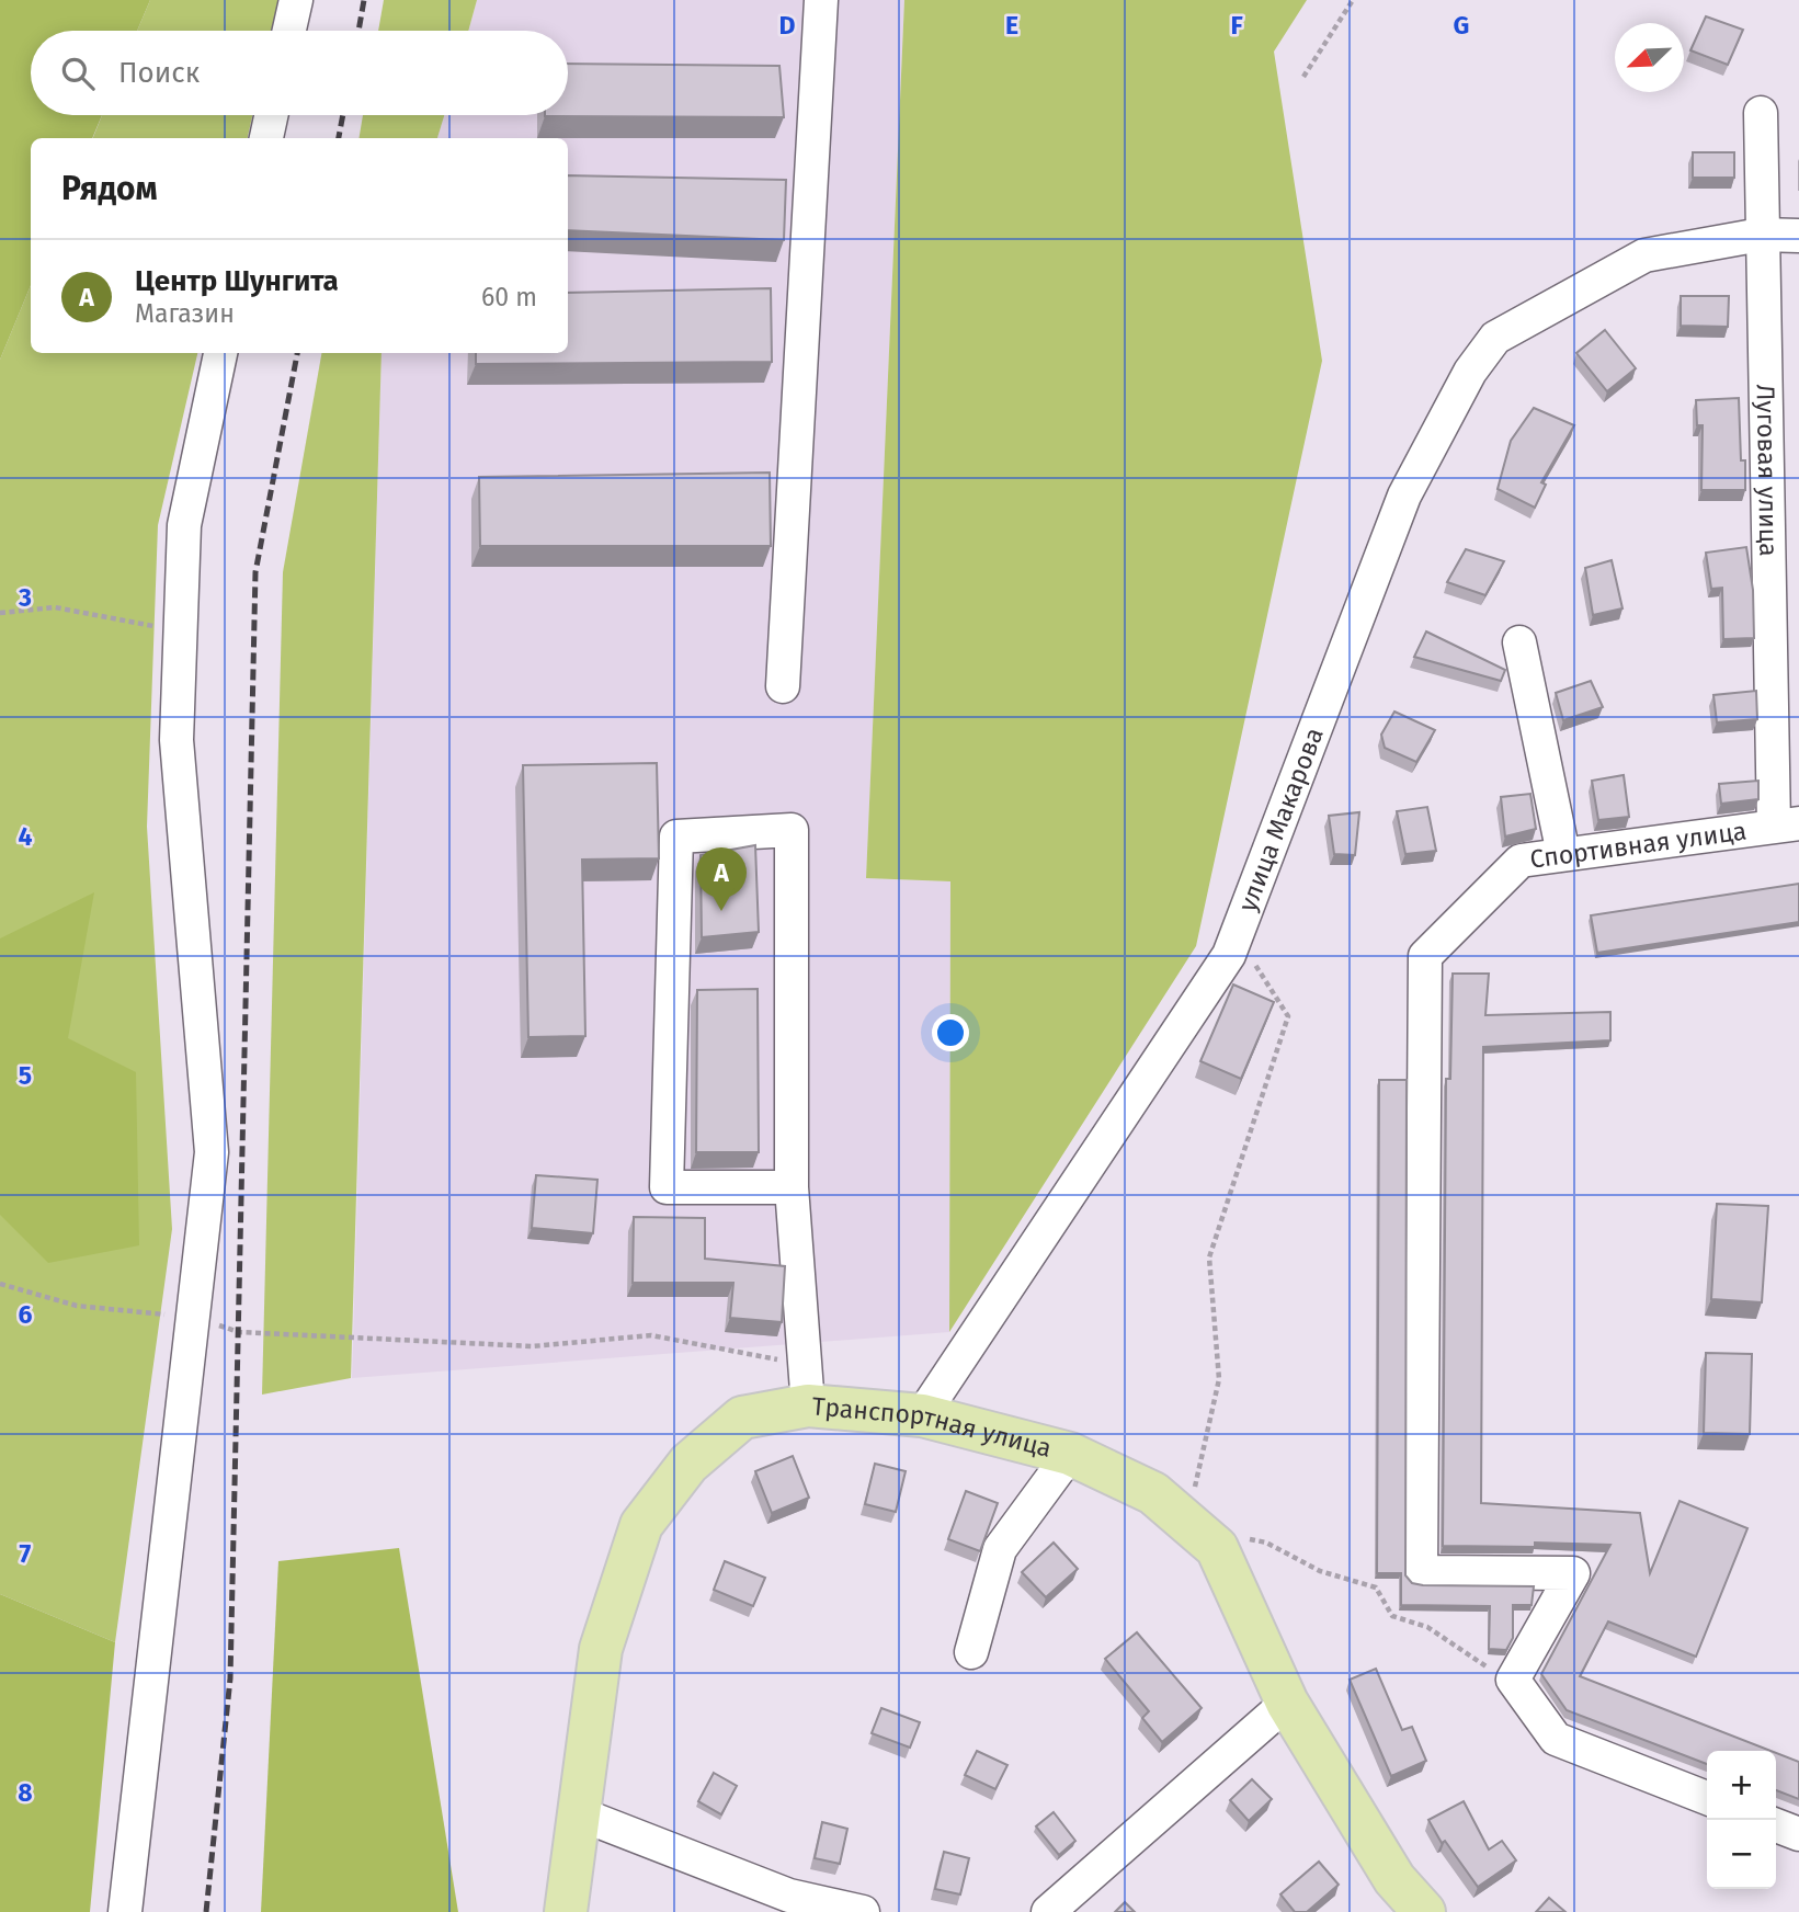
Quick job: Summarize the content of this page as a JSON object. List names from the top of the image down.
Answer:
{
  "streets": {
    "main road": ["Транспортная улица"],
    "street": ["Луговая улица", "улица Макарова", "Спортивная улица"]
  },
  "crossings": [
    ["Луговая улица", "улица Макарова"],
    ["Луговая улица", "Спортивная улица"],
    ["улица Макарова", "Транспортная улица"]
  ],
  "north": "bottom left",
  "page": {
    "search": "Поиск",
    "heading": "Рядом",
    "list": [
      {
        "mark": "A",
        "name": "Центр Шунгита",
        "note": "Магазин",
        "value": "60 m"
      }
    ],
    "pins": "A",
    "map_buttons": ["+", "−"]
  },
  "grid": {
    "columns": [
      "D",
      "E",
      "F",
      "G"
    ],
    "rows": [
      "3",
      "4",
      "5",
      "6",
      "7",
      "8"
    ]
  }
}
